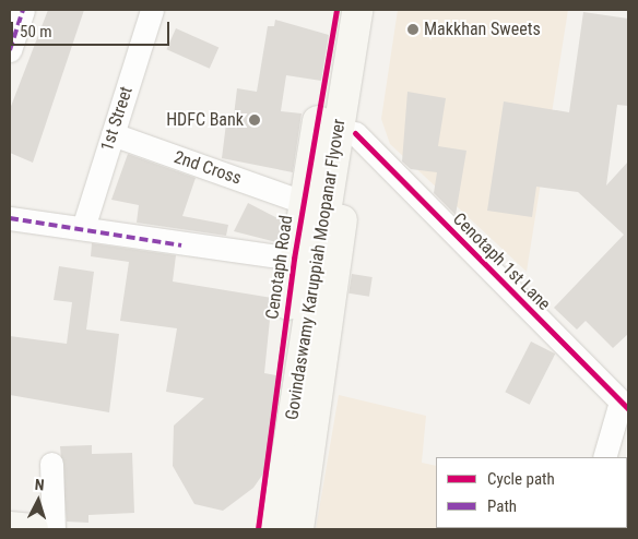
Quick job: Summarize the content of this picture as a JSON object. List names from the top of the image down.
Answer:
{
  "streets": {
    "street": [
      "1st Street",
      "2nd Cross",
      "Cenotaph 1st Lane",
      "Cenotaph Road",
      "Govindaswamy Karuppiah Moopanar Flyover"
    ]
  },
  "crossings": [
    ["1st Street", "2nd Cross"],
    ["2nd Cross", "Cenotaph Road"]
  ],
  "places": ["Makkhan Sweets", "HDFC Bank"],
  "legend": ["Cycle path", "Path"],
  "scale_bar": "50 m",
  "north": "top"
}
